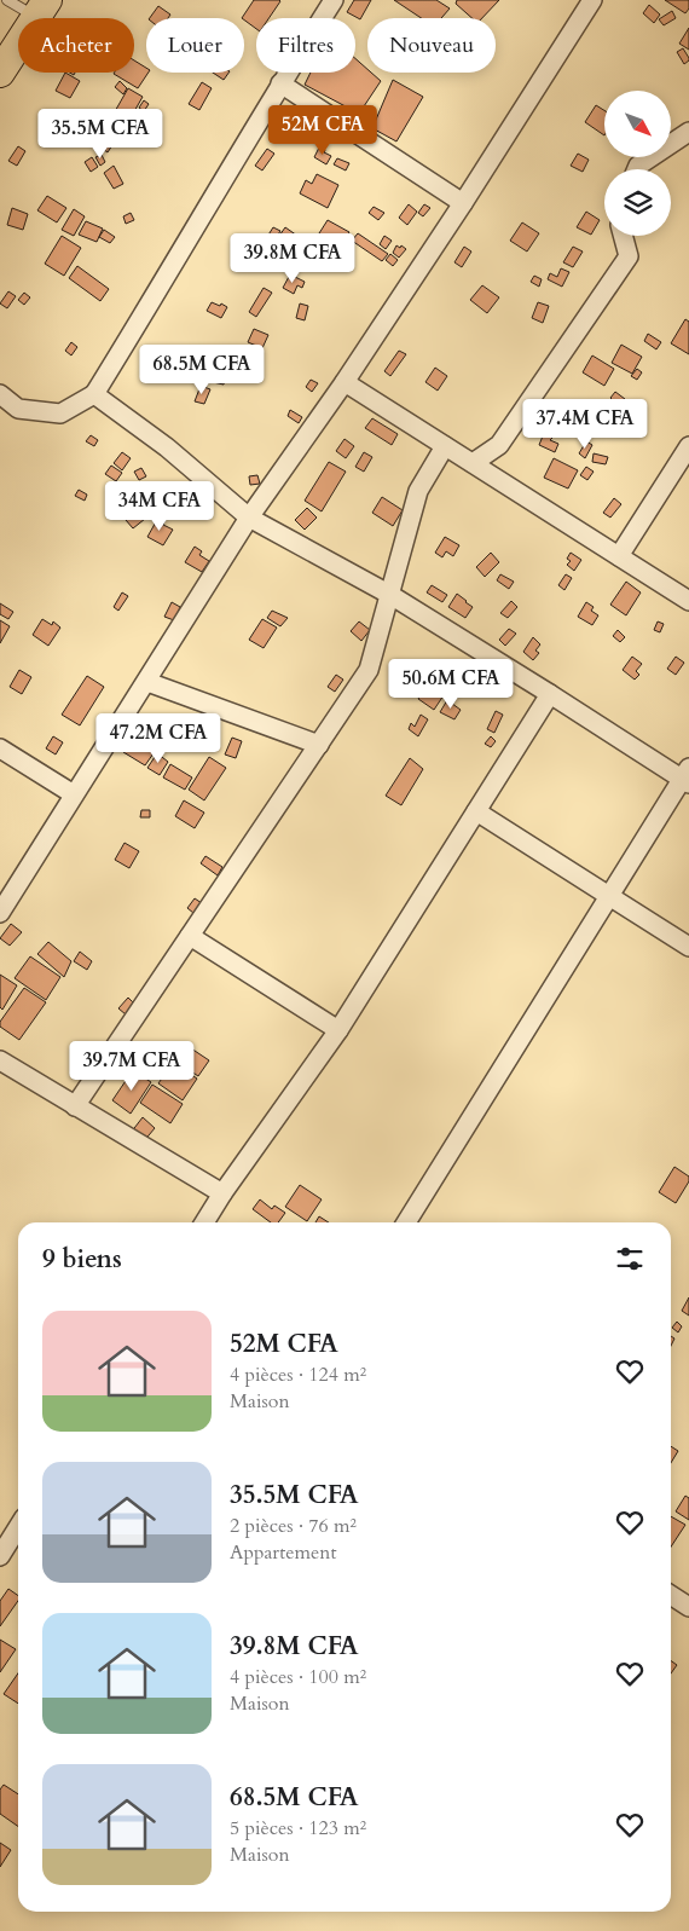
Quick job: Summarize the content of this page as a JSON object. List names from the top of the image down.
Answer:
{
  "north": "bottom right",
  "page": {
    "chip": [
      "Acheter",
      "Louer",
      "Filtres",
      "Nouveau"
    ],
    "price": [
      "52M CFA",
      "35.5M CFA",
      "39.8M CFA",
      "68.5M CFA",
      "37.4M CFA",
      "34M CFA",
      "50.6M CFA",
      "47.2M CFA",
      "39.7M CFA"
    ],
    "heading": "9 biens",
    "list": [
      {
        "name": "52M CFA",
        "note": "4 pièces · 124 m² · Maison"
      },
      {
        "name": "35.5M CFA",
        "note": "2 pièces · 76 m² · Appartement"
      },
      {
        "name": "39.8M CFA",
        "note": "4 pièces · 100 m² · Maison"
      },
      {
        "name": "68.5M CFA",
        "note": "5 pièces · 123 m² · Maison"
      }
    ]
  }
}
